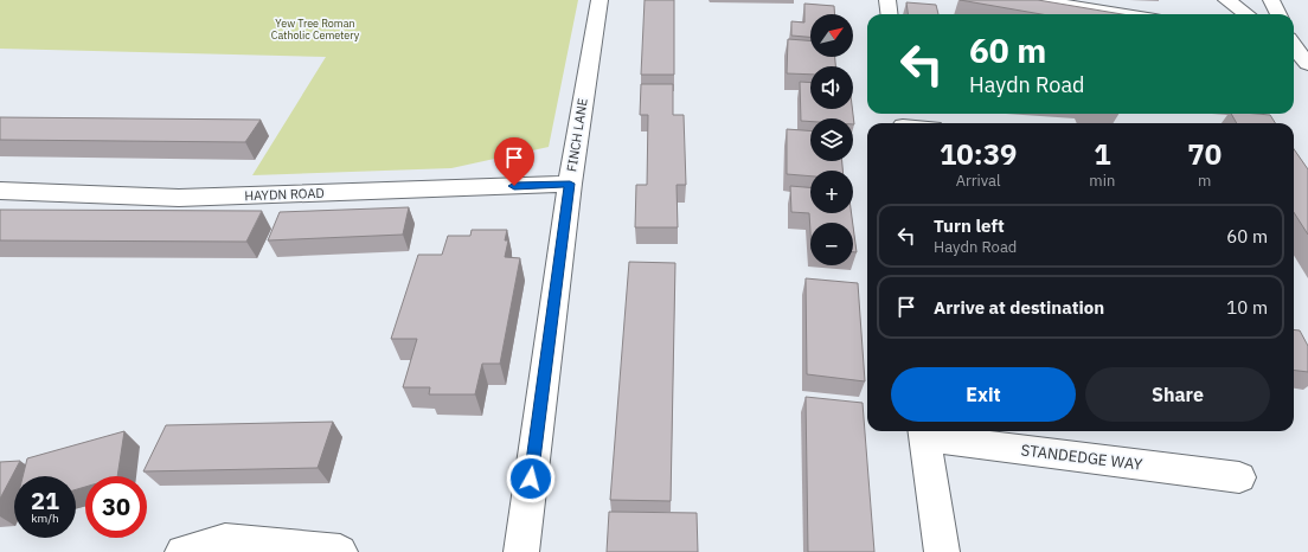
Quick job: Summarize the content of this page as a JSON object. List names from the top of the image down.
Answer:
{
  "streets": {
    "street": ["FINCH LANE", "HAYDN ROAD", "STANDEDGE WAY"]
  },
  "crossings": [
    ["FINCH LANE", "HAYDN ROAD"]
  ],
  "parks": ["Yew Tree Roman Catholic Cemetery"],
  "north": "top right",
  "page": {
    "map_buttons": ["+", "−"],
    "turn": ["60 m", "Haydn Road"],
    "eta": [
      "10:39",
      "Arrival",
      "1",
      "min",
      "70",
      "m"
    ],
    "list": [
      {
        "name": "Turn left",
        "note": "Haydn Road",
        "value": "60 m"
      },
      {
        "name": "Arrive at destination",
        "value": "10 m"
      }
    ],
    "buttons": ["Exit", "Share"],
    "speed": "21 km/h",
    "limit": "30"
  }
}
